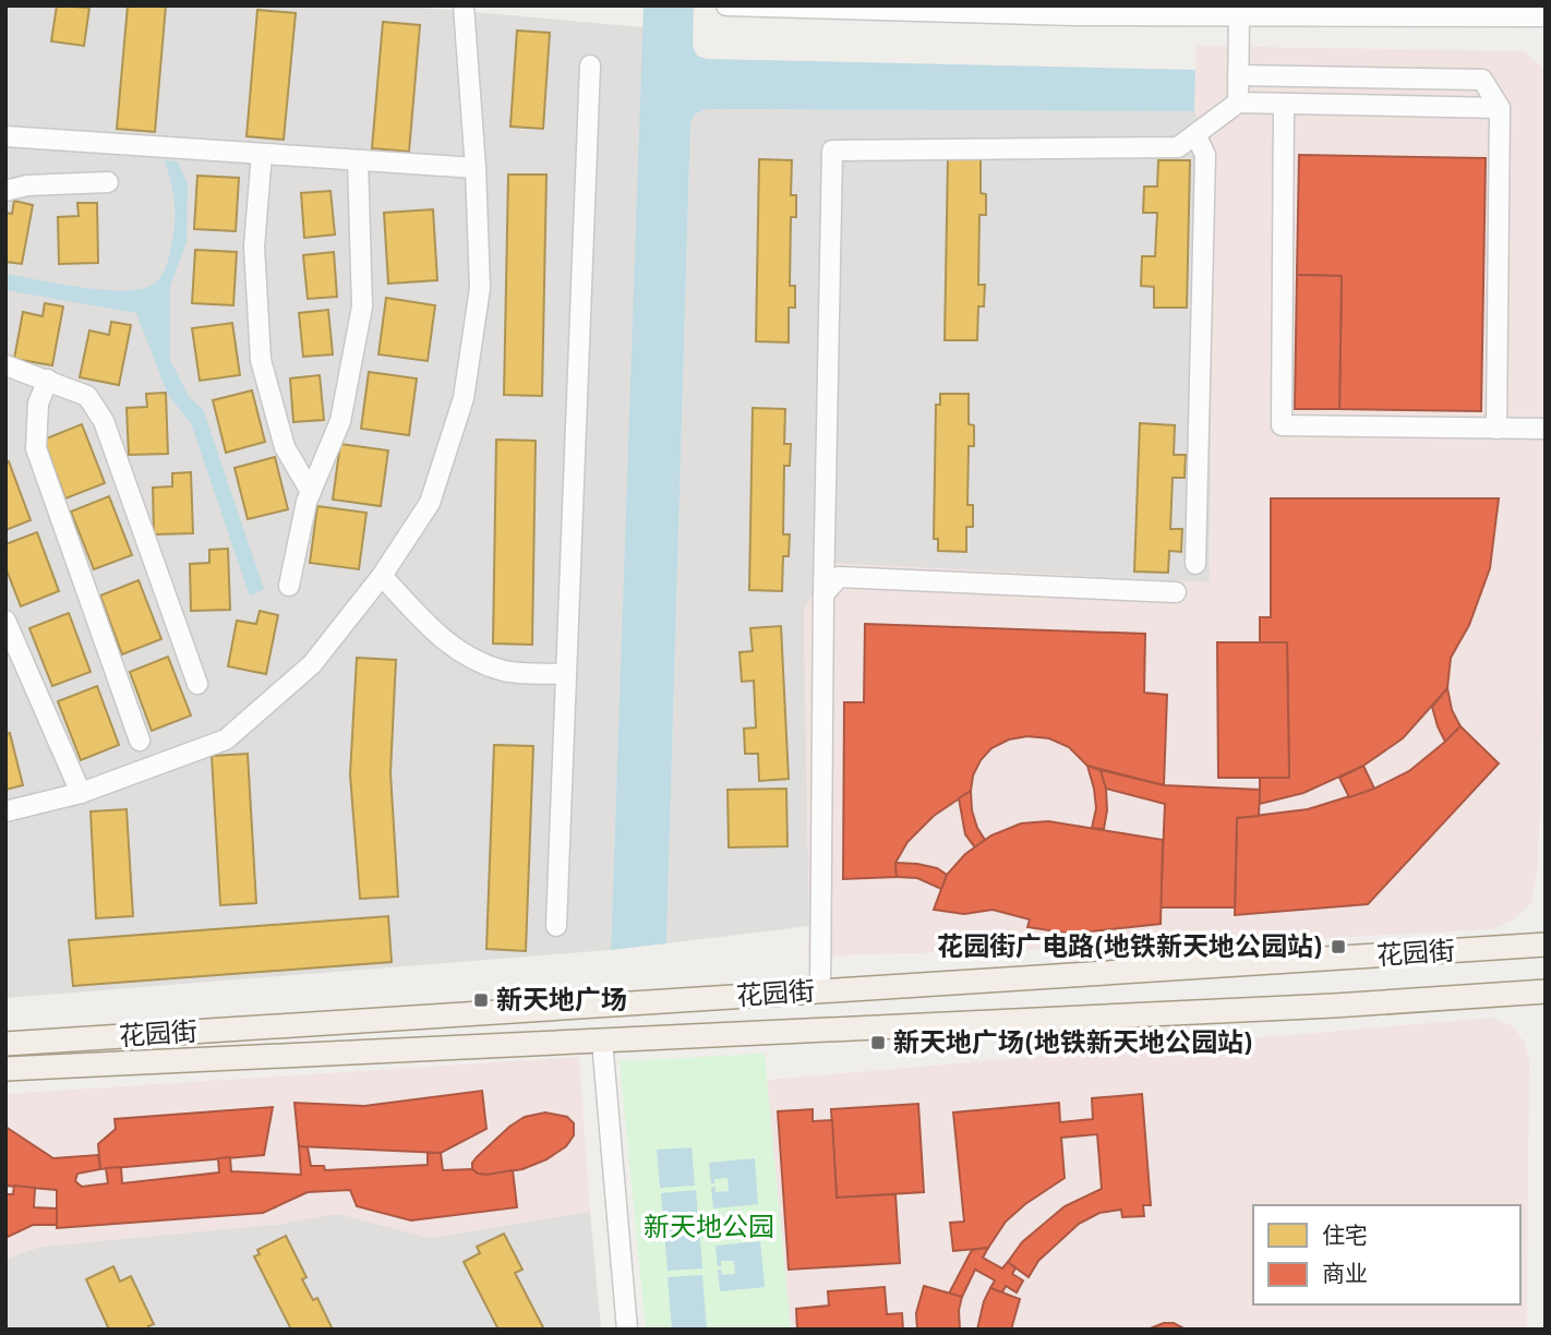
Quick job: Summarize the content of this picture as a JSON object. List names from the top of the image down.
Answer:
{
  "streets": {
    "main road": ["花园街"]
  },
  "parks": ["新天地公园"],
  "places": {
    "transit": ["花园街广电路(地铁新天地公园站)", "新天地广场", "新天地广场(地铁新天地公园站)"]
  },
  "legend": ["住宅", "商业"]
}
